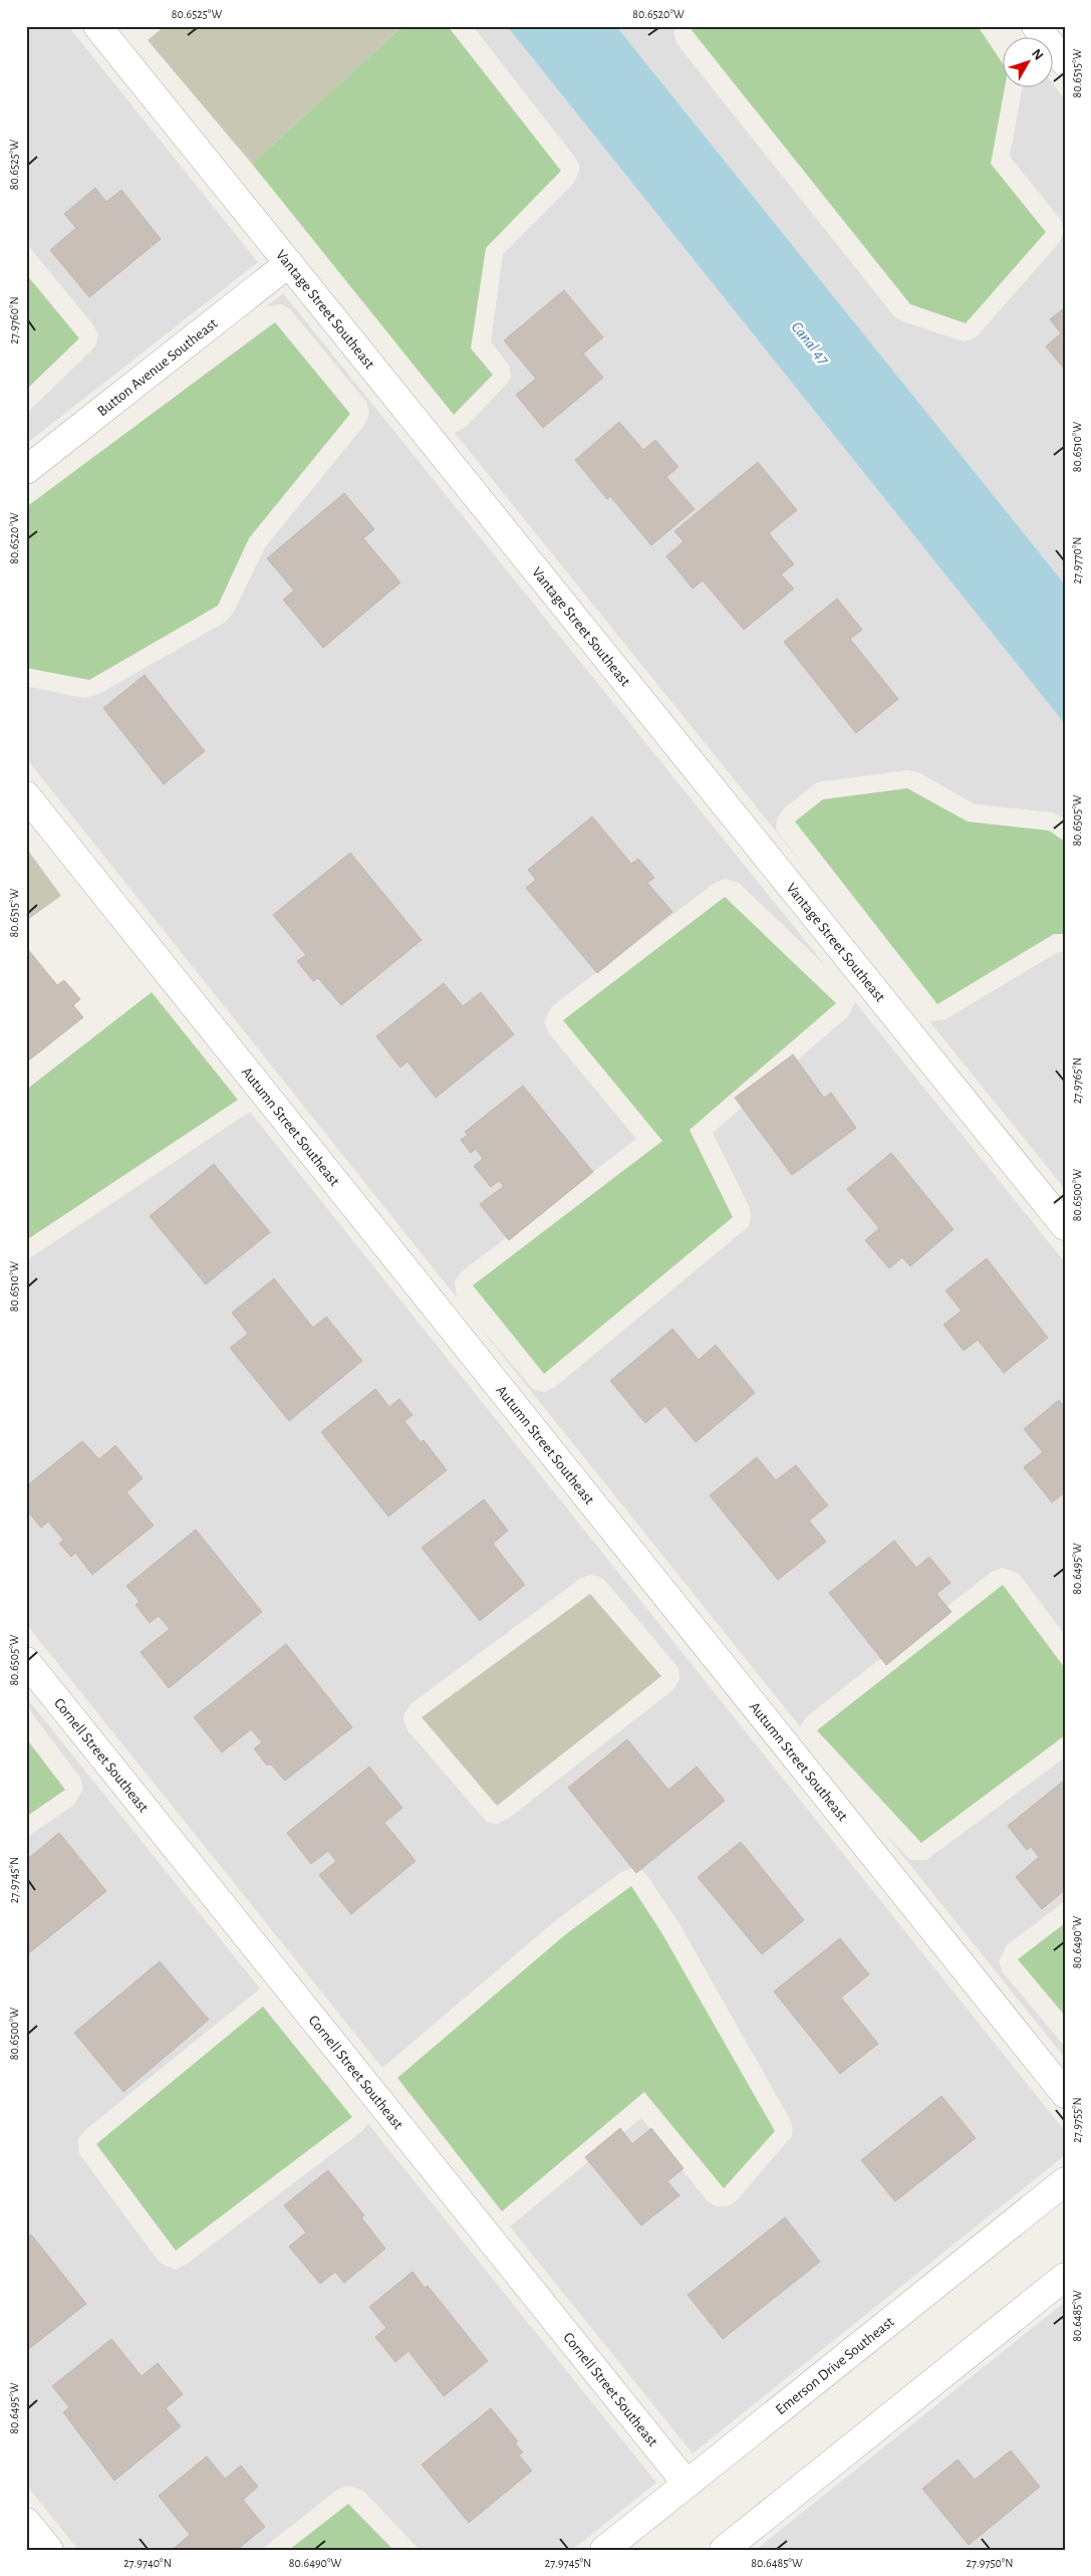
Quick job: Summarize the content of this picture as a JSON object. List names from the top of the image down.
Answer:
{
  "streets": {
    "street": [
      "Vantage Street Southeast",
      "Button Avenue Southeast",
      "Autumn Street Southeast",
      "Cornell Street Southeast",
      "Emerson Drive Southeast"
    ]
  },
  "crossings": [
    ["Vantage Street Southeast", "Button Avenue Southeast"],
    ["Cornell Street Southeast", "Emerson Drive Southeast"]
  ],
  "water": ["Canal 47"],
  "north": "top right",
  "coordinates": [
    "80.6525°W",
    "80.6520°W",
    "80.6515°W",
    "27.9760°N",
    "80.6510°W",
    "27.9770°N",
    "80.6505°W",
    "27.9765°N",
    "80.6500°W",
    "80.6495°W",
    "27.9745°N",
    "80.6490°W",
    "27.9755°N",
    "80.6485°W",
    "27.9740°N",
    "27.9750°N"
  ]
}
